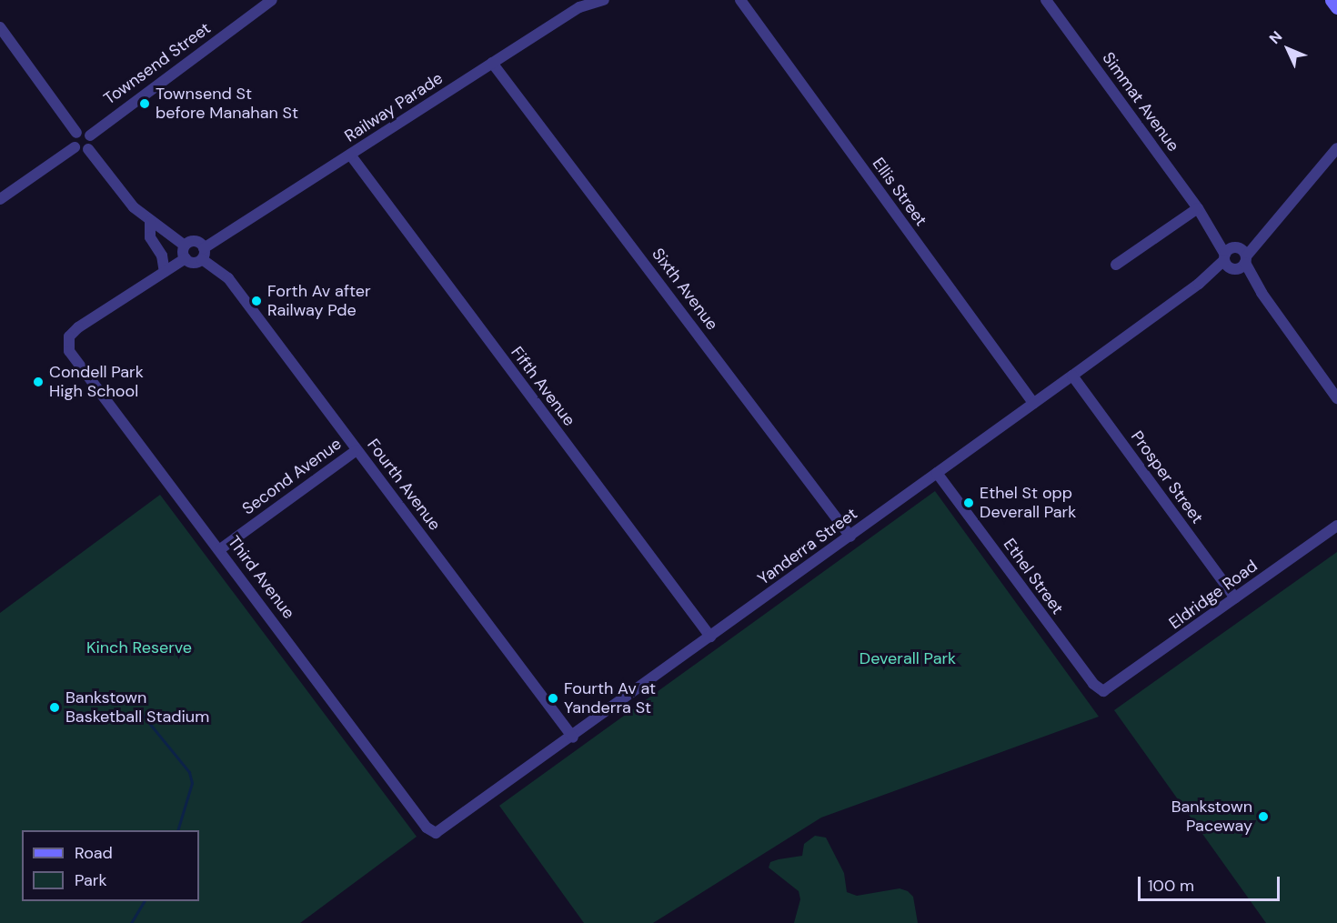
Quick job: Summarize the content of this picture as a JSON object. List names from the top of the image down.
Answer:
{
  "streets": {
    "street": [
      "Townsend Street",
      "Simmat Avenue",
      "Railway Parade",
      "Ellis Street",
      "Sixth Avenue",
      "Fifth Avenue",
      "Second Avenue",
      "Prosper Street",
      "Fourth Avenue",
      "Yanderra Street",
      "Ethel Street",
      "Third Avenue",
      "Eldridge Road"
    ]
  },
  "crossings": [
    ["Simmat Avenue", "Yanderra Street"],
    ["Railway Parade", "Sixth Avenue"],
    ["Railway Parade", "Fifth Avenue"],
    ["Railway Parade", "Fourth Avenue"],
    ["Ellis Street", "Yanderra Street"],
    ["Sixth Avenue", "Yanderra Street"],
    ["Fifth Avenue", "Yanderra Street"],
    ["Second Avenue", "Fourth Avenue"],
    ["Second Avenue", "Third Avenue"],
    ["Prosper Street", "Yanderra Street"],
    ["Prosper Street", "Eldridge Road"],
    ["Fourth Avenue", "Yanderra Street"],
    ["Yanderra Street", "Ethel Street"],
    ["Yanderra Street", "Third Avenue"],
    ["Ethel Street", "Eldridge Road"]
  ],
  "parks": ["Kinch Reserve", "Deverall Park"],
  "places": [
    "Townsend St before Manahan St",
    "Forth Av after Railway Pde",
    "Condell Park High School",
    "Ethel St opp Deverall Park",
    "Fourth Av at Yanderra St",
    "Bankstown Basketball Stadium",
    "Bankstown Paceway"
  ],
  "legend": ["Road", "Park"],
  "scale_bar": "100 m",
  "north": "top left"
}
